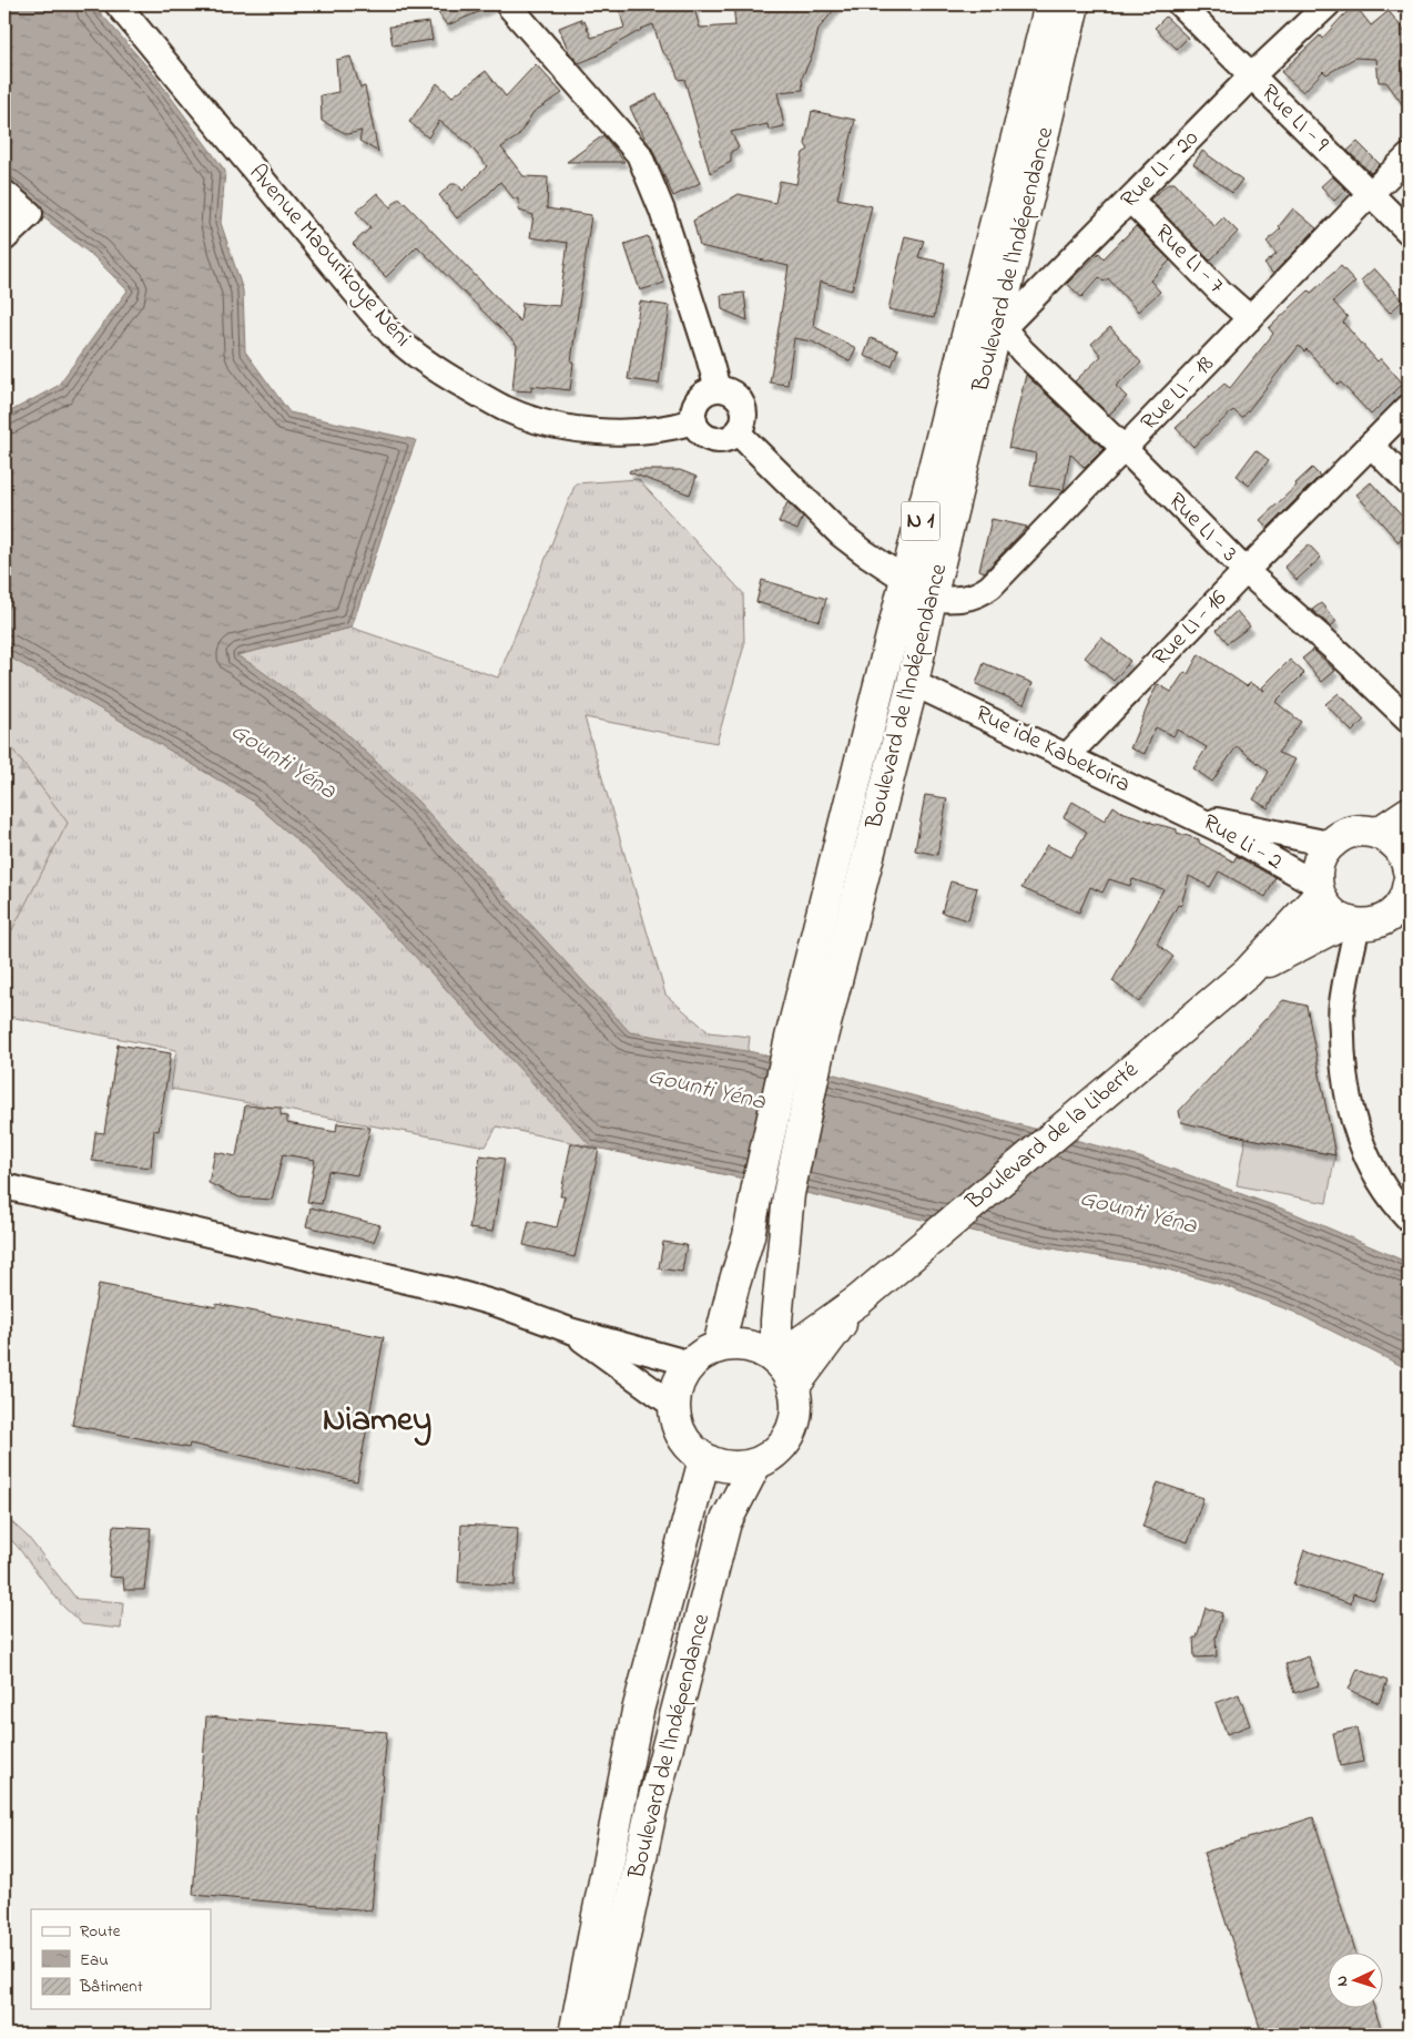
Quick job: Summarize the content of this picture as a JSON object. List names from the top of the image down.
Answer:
{
  "streets": {
    "main road": ["Boulevard de l'Indépendance", "N 1", "Boulevard de la Liberté"],
    "street": [
      "Rue LI - 9",
      "Rue LI - 20",
      "Avenue Maourikoye Néni",
      "Rue LI - 7",
      "Rue LI - 18",
      "Rue LI - 3",
      "Rue LI - 16",
      "Rue ide Kabekoira",
      "Rue Li - 2"
    ]
  },
  "crossings": [
    ["Rue LI - 9", "Rue LI - 20"],
    ["Rue LI - 9", "Rue LI - 18"],
    ["Rue LI - 20", "Boulevard de l'Indépendance"],
    ["Rue LI - 20", "Rue LI - 7"],
    ["Rue LI - 20", "Rue LI - 3"],
    ["Boulevard de l'Indépendance", "Rue LI - 18"],
    ["Boulevard de l'Indépendance", "Rue LI - 3"],
    ["Boulevard de l'Indépendance", "Rue ide Kabekoira"],
    ["Boulevard de l'Indépendance", "Boulevard de la Liberté"],
    ["Rue LI - 7", "Rue LI - 18"],
    ["Rue LI - 18", "Rue LI - 3"],
    ["Rue LI - 3", "Rue LI - 16"],
    ["Rue LI - 16", "Rue ide Kabekoira"],
    ["Rue ide Kabekoira", "Rue Li - 2"],
    ["Rue Li - 2", "Boulevard de la Liberté"]
  ],
  "districts": ["Niamey"],
  "water": ["Gounti Yéna"],
  "legend": ["Route", "Eau", "Bâtiment"],
  "north": "left"
}
